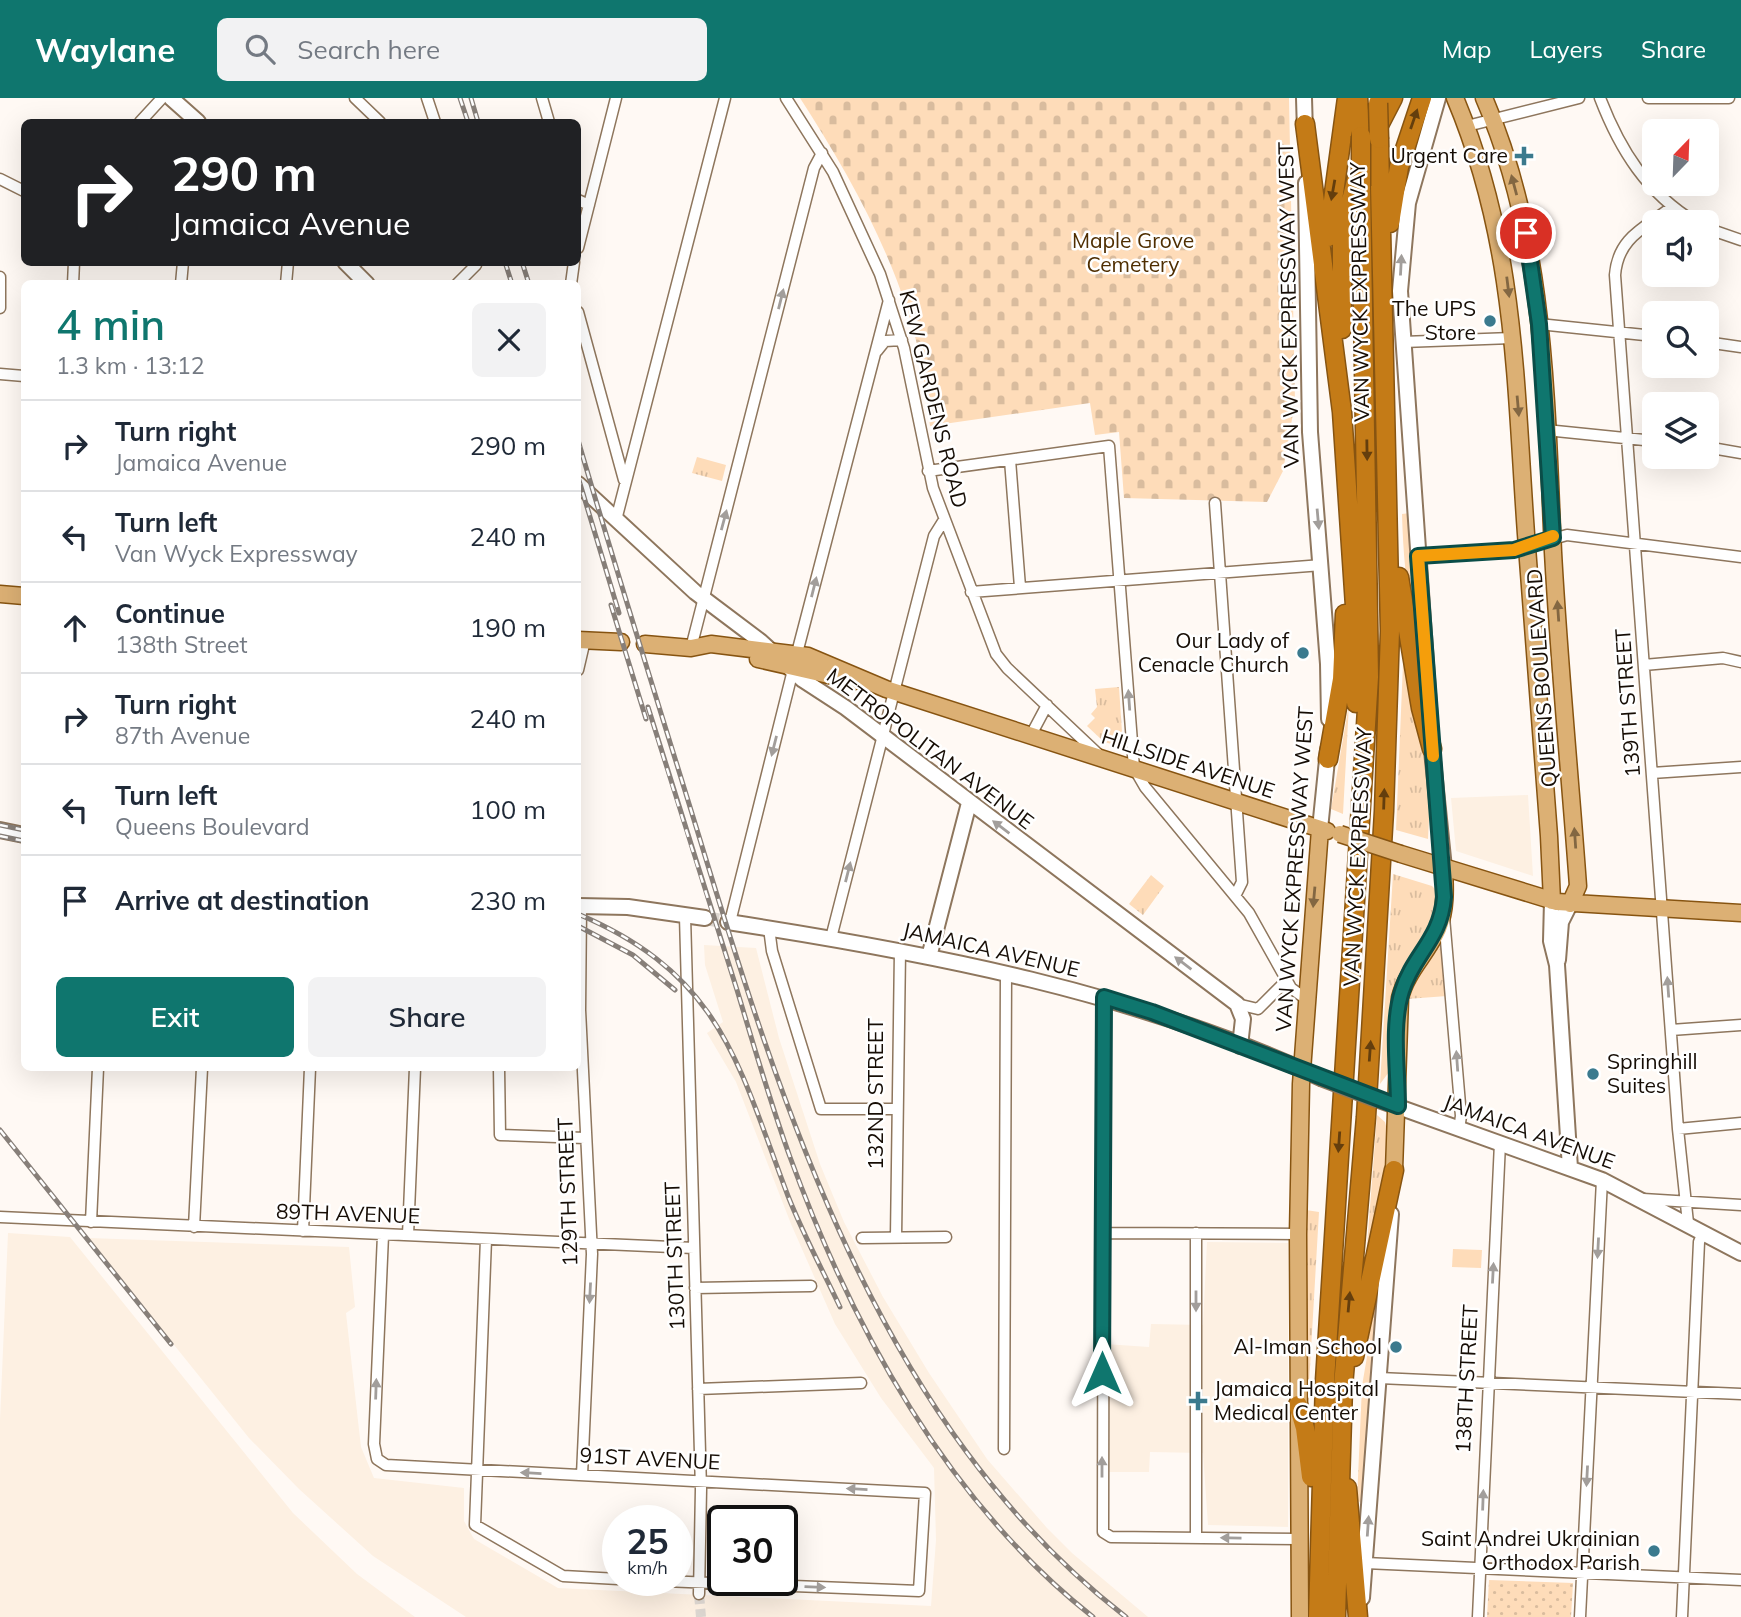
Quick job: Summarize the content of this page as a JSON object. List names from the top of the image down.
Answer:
{
  "streets": {
    "highway": ["VAN WYCK EXPRESSWAY"],
    "main road": [
      "VAN WYCK EXPRESSWAY WEST",
      "QUEENS BOULEVARD",
      "METROPOLITAN AVENUE",
      "HILLSIDE AVENUE",
      "JAMAICA AVENUE"
    ],
    "street": [
      "KEW GARDENS ROAD",
      "139TH STREET",
      "132ND STREET",
      "129TH STREET",
      "89TH AVENUE",
      "130TH STREET",
      "138TH STREET",
      "91ST AVENUE"
    ]
  },
  "crossings": [
    ["VAN WYCK EXPRESSWAY WEST", "HILLSIDE AVENUE"],
    ["VAN WYCK EXPRESSWAY WEST", "JAMAICA AVENUE"],
    ["KEW GARDENS ROAD", "HILLSIDE AVENUE"],
    ["QUEENS BOULEVARD", "HILLSIDE AVENUE"],
    ["QUEENS BOULEVARD", "JAMAICA AVENUE"],
    ["139TH STREET", "HILLSIDE AVENUE"],
    ["139TH STREET", "JAMAICA AVENUE"],
    ["METROPOLITAN AVENUE", "HILLSIDE AVENUE"],
    ["JAMAICA AVENUE", "132ND STREET"],
    ["JAMAICA AVENUE", "138TH STREET"],
    ["129TH STREET", "89TH AVENUE"],
    ["129TH STREET", "91ST AVENUE"],
    ["89TH AVENUE", "130TH STREET"],
    ["89TH AVENUE", "91ST AVENUE"],
    ["130TH STREET", "91ST AVENUE"]
  ],
  "one_way": ["METROPOLITAN AVENUE", "129TH STREET", "138TH STREET"],
  "parks": ["Maple Grove Cemetery"],
  "places": {
    "health": ["Urgent Care", "Jamaica Hospital Medical Center"],
    "other": [
      "The UPS Store",
      "Our Lady of Cenacle Church",
      "Springhill Suites",
      "Al-Iman School",
      "Saint Andrei Ukrainian Orthodox Parish"
    ]
  },
  "north": "top right",
  "page": {
    "header": "Waylane",
    "search": "Search here",
    "nav": ["Map", "Layers", "Share"],
    "turn": ["290 m", "Jamaica Avenue"],
    "heading": ["4 min", "1.3 km · 13:12"],
    "list": [
      {
        "name": "Turn right",
        "note": "Jamaica Avenue",
        "value": "290 m"
      },
      {
        "name": "Turn left",
        "note": "Van Wyck Expressway",
        "value": "240 m"
      },
      {
        "name": "Continue",
        "note": "138th Street",
        "value": "190 m"
      },
      {
        "name": "Turn right",
        "note": "87th Avenue",
        "value": "240 m"
      },
      {
        "name": "Turn left",
        "note": "Queens Boulevard",
        "value": "100 m"
      },
      {
        "name": "Arrive at destination",
        "value": "230 m"
      }
    ],
    "buttons": ["Exit", "Share"],
    "speed": "25 km/h",
    "limit": "30"
  }
}
